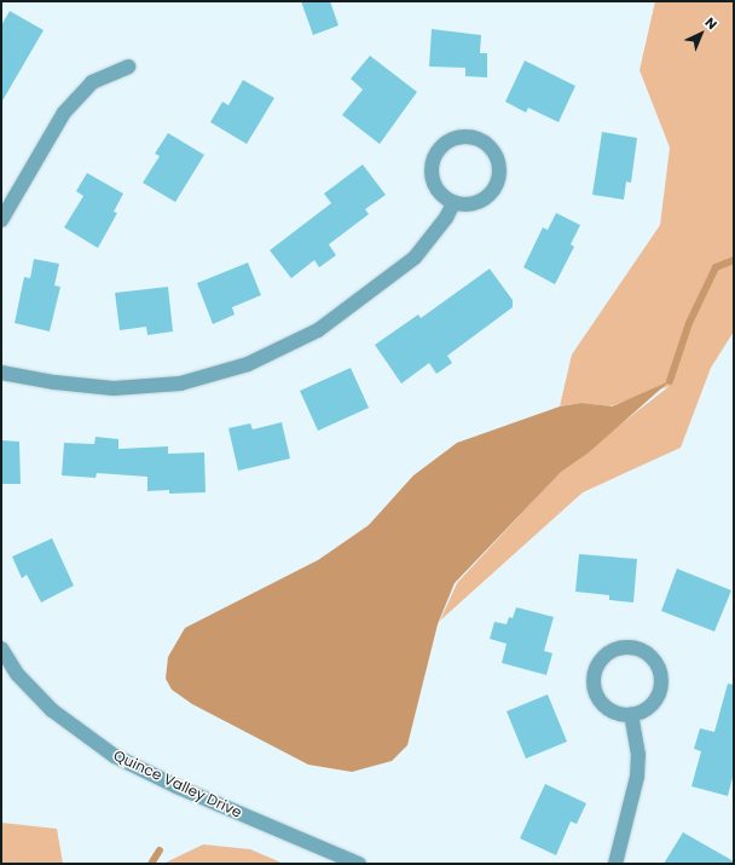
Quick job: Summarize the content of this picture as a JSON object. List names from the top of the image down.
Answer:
{
  "streets": {
    "street": ["Quince Valley Drive"]
  },
  "north": "top right"
}
